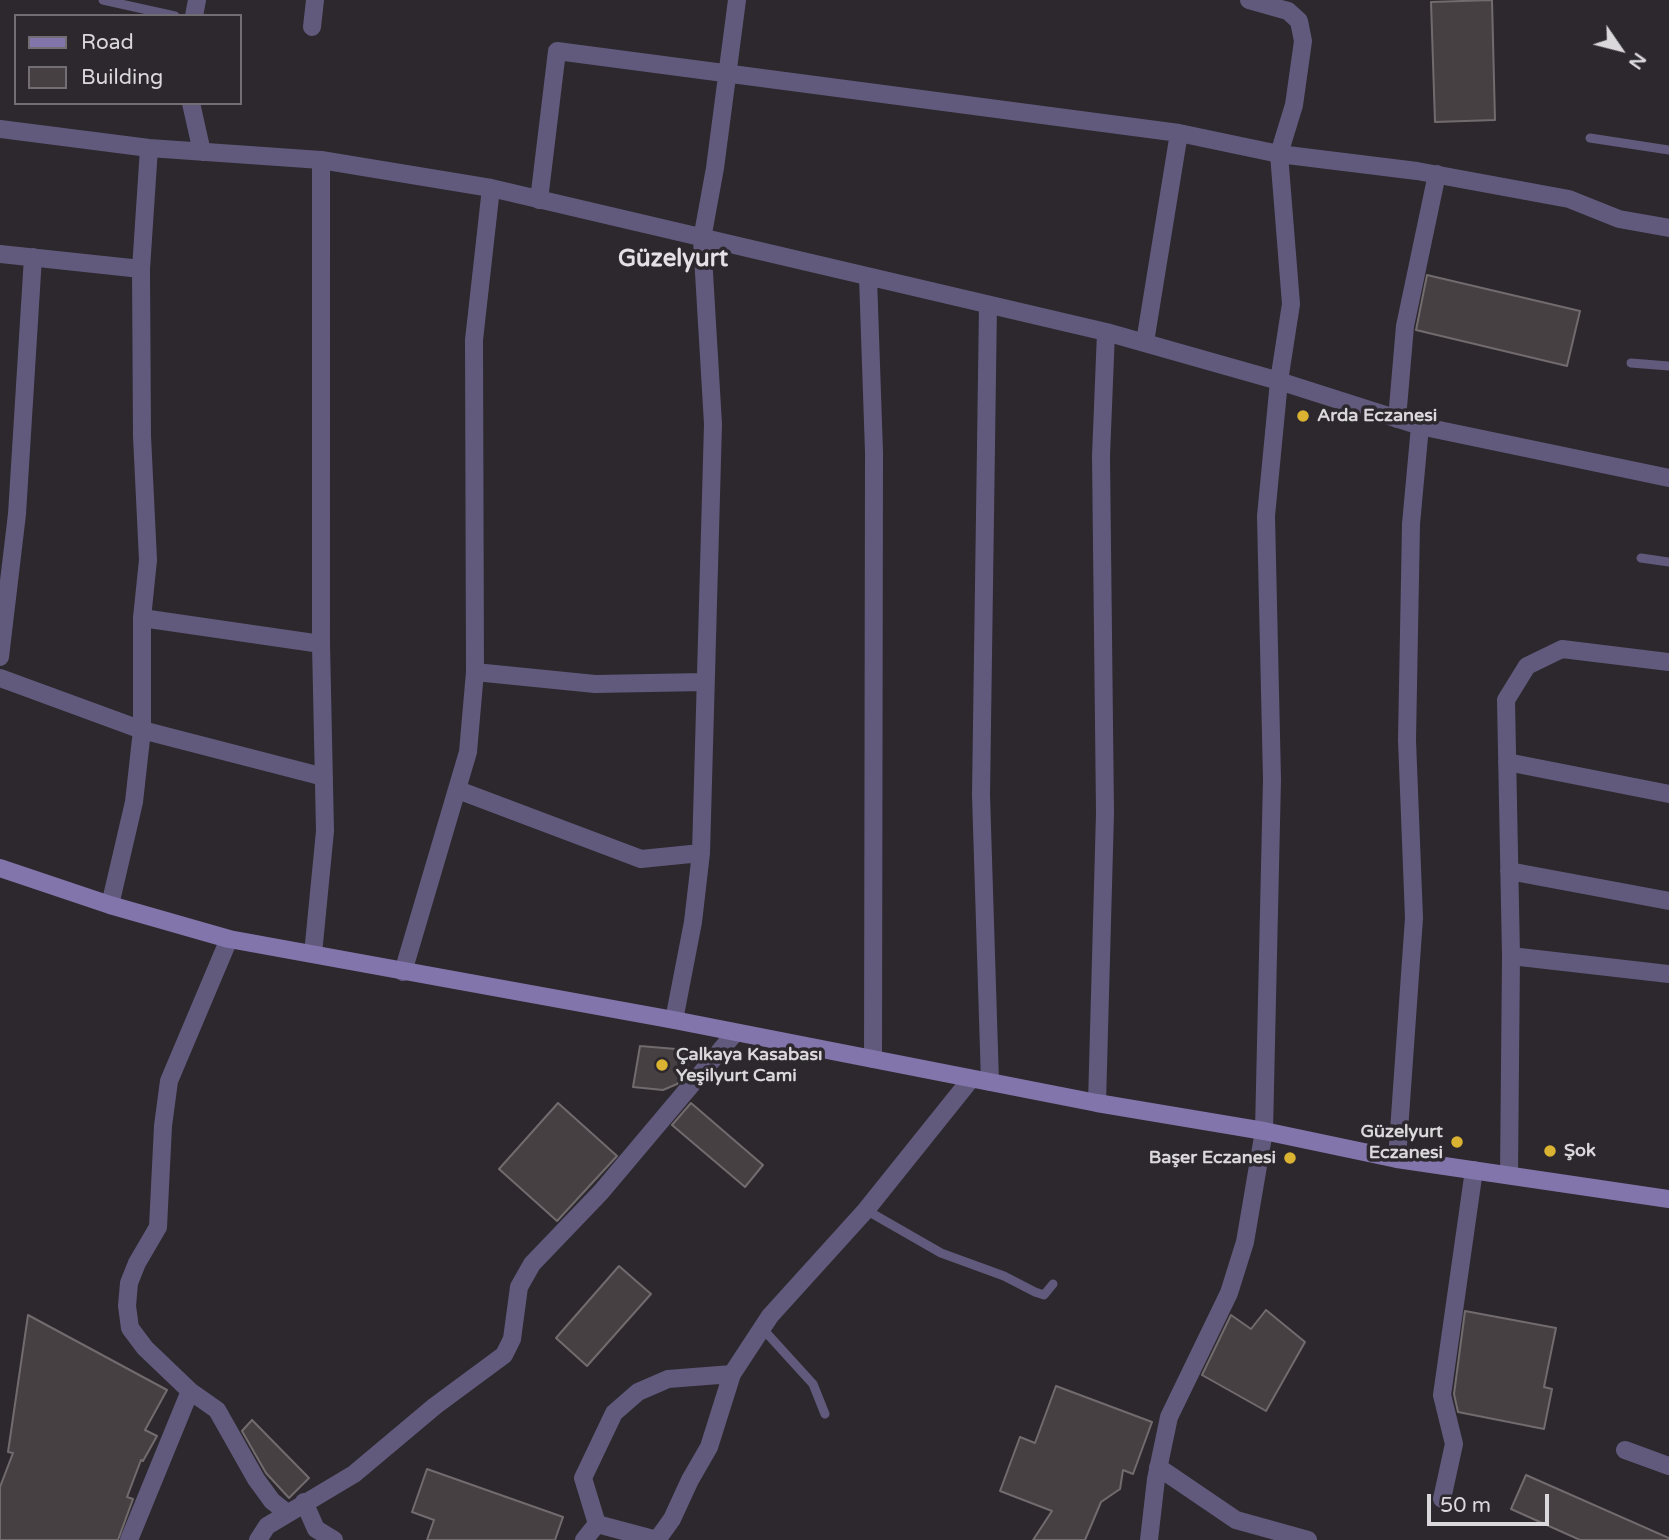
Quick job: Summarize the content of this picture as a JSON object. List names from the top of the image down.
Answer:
{
  "districts": ["Güzelyurt"],
  "places": [
    "Arda Eczanesi",
    "Çalkaya Kasabası Yeşilyurt Cami",
    "Güzelyurt Eczanesi",
    "Şok",
    "Başer Eczanesi"
  ],
  "legend": ["Road", "Building"],
  "scale_bar": "50 m",
  "north": "bottom right"
}
